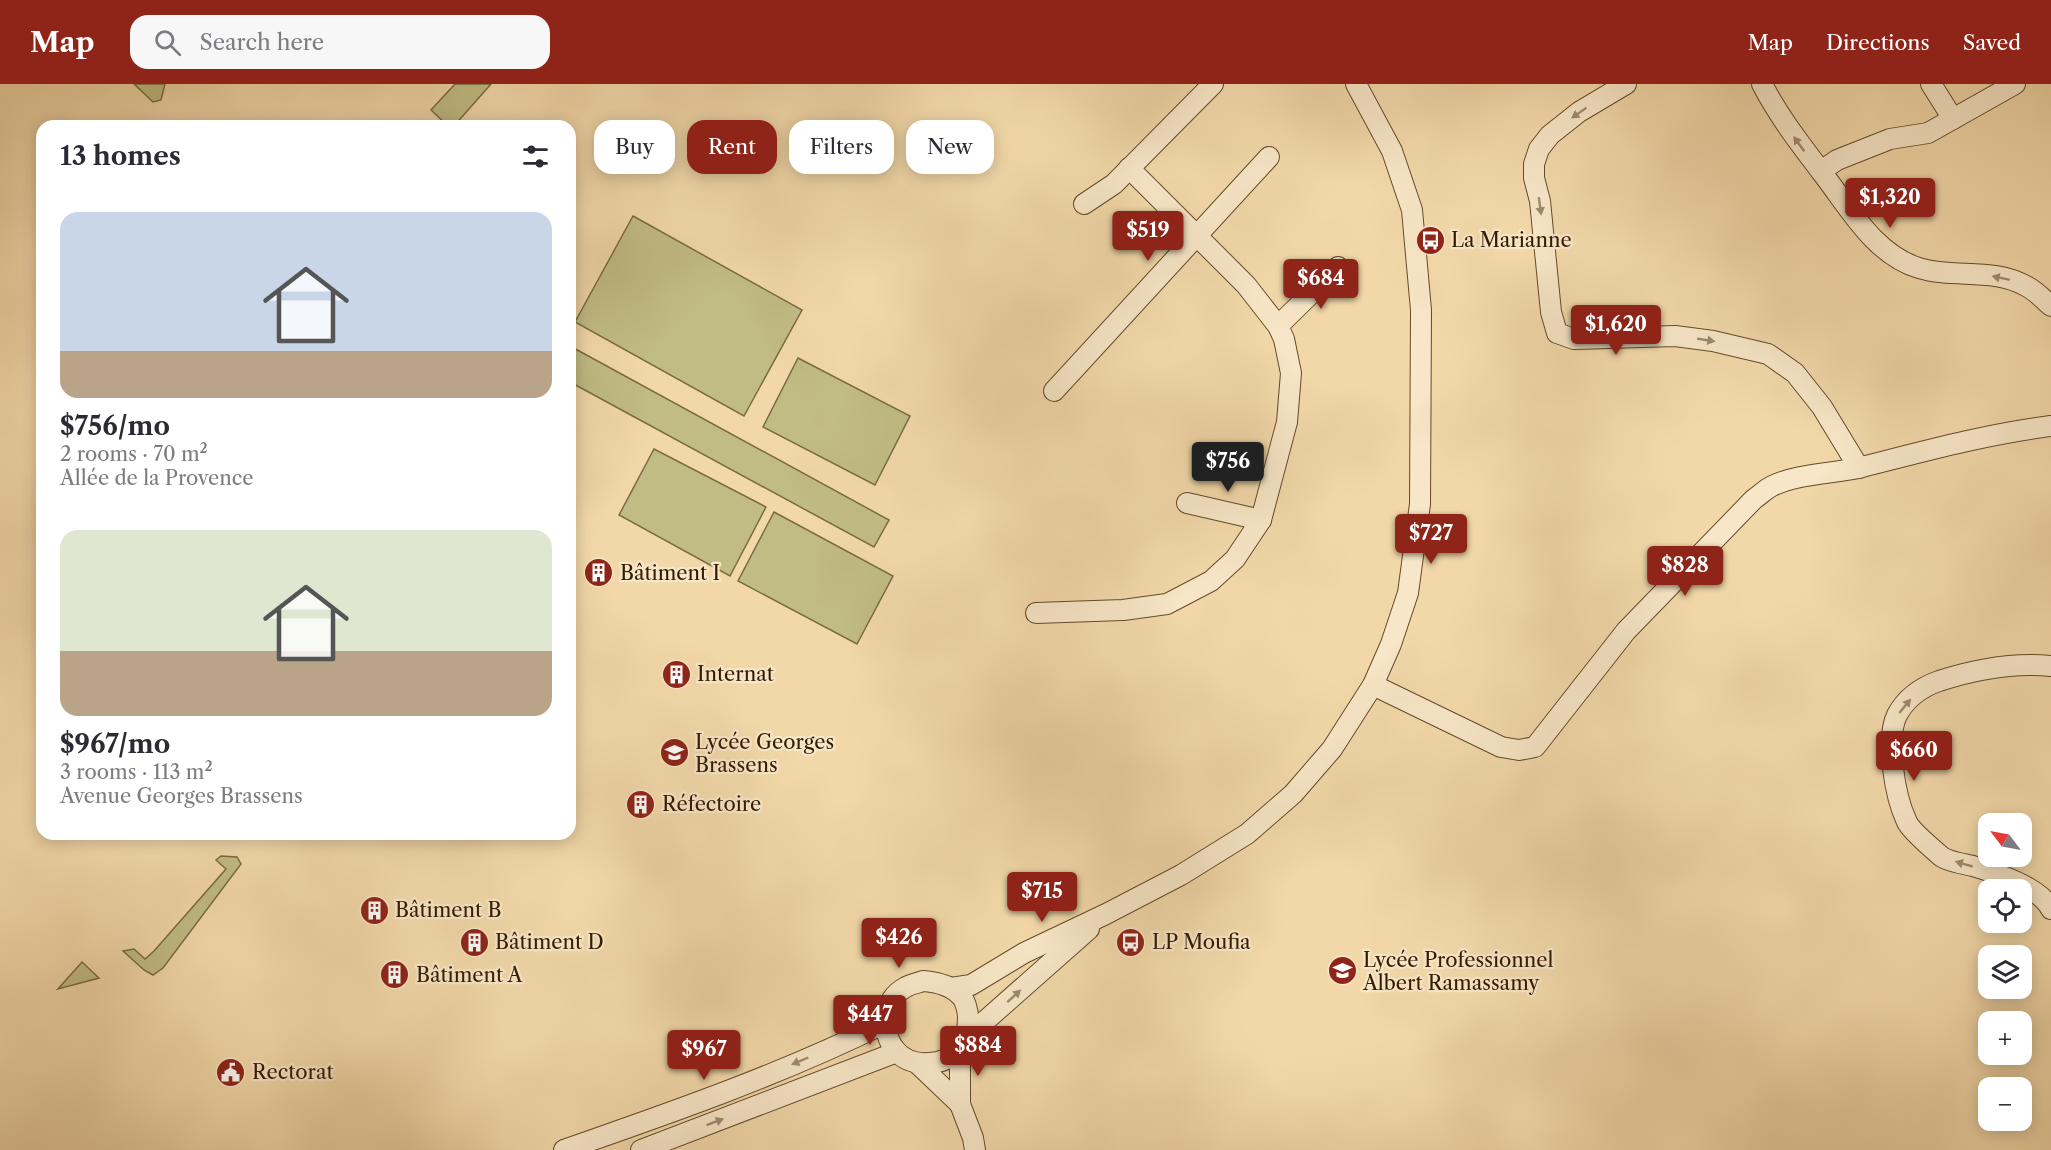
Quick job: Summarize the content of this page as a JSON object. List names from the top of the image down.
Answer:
{
  "places": {
    "bus stop": ["La Marianne", "LP Moufia"],
    "building": [
      "Bâtiment I",
      "Internat",
      "Réfectoire",
      "Bâtiment B",
      "Bâtiment D",
      "Bâtiment A"
    ],
    "school or university": ["Lycée Georges Brassens", "Lycée Professionnel Albert Ramassamy"],
    "public building": ["Rectorat"]
  },
  "north": "top left",
  "page": {
    "header": "Map",
    "search": "Search here",
    "nav": ["Map", "Directions", "Saved"],
    "chip": [
      "Buy",
      "Rent",
      "Filters",
      "New"
    ],
    "heading": "13 homes",
    "price": [
      "$1,320",
      "$519",
      "$684",
      "$1,620",
      "$756",
      "$727",
      "$828",
      "$660",
      "$715",
      "$426",
      "$447",
      "$884",
      "$967"
    ],
    "list": [
      {
        "name": "$756/mo",
        "note": "2 rooms · 70 m² · Allée de la Provence"
      },
      {
        "name": "$967/mo",
        "note": "3 rooms · 113 m² · Avenue Georges Brassens"
      }
    ],
    "map_buttons": ["+", "−"]
  }
}
